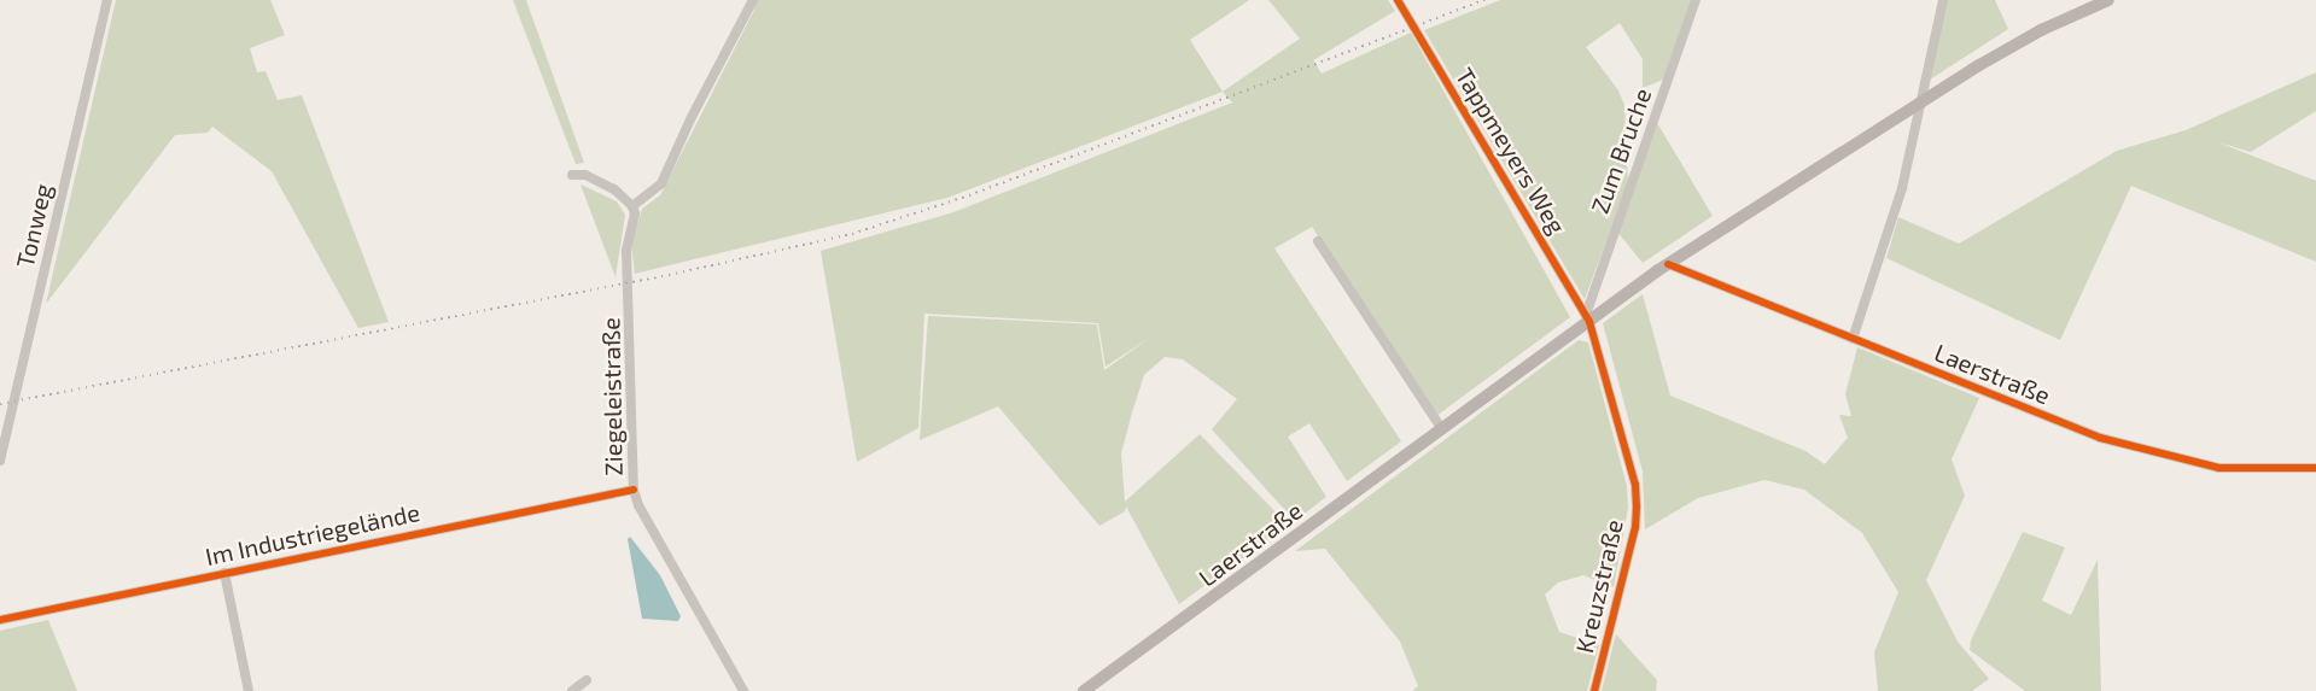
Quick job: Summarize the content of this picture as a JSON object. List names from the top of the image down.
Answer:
{
  "streets": {
    "main road": ["Laerstraße"],
    "street": [
      "Tappmeyers Weg",
      "Zum Bruche",
      "Tonweg",
      "Ziegeleistraße",
      "Im Industriegelände",
      "Kreuzstraße"
    ]
  },
  "crossings": [
    ["Tappmeyers Weg", "Zum Bruche"],
    ["Tappmeyers Weg", "Laerstraße"],
    ["Tappmeyers Weg", "Kreuzstraße"],
    ["Zum Bruche", "Laerstraße"],
    ["Zum Bruche", "Kreuzstraße"],
    ["Laerstraße", "Kreuzstraße"],
    ["Ziegeleistraße", "Im Industriegelände"]
  ]
}
